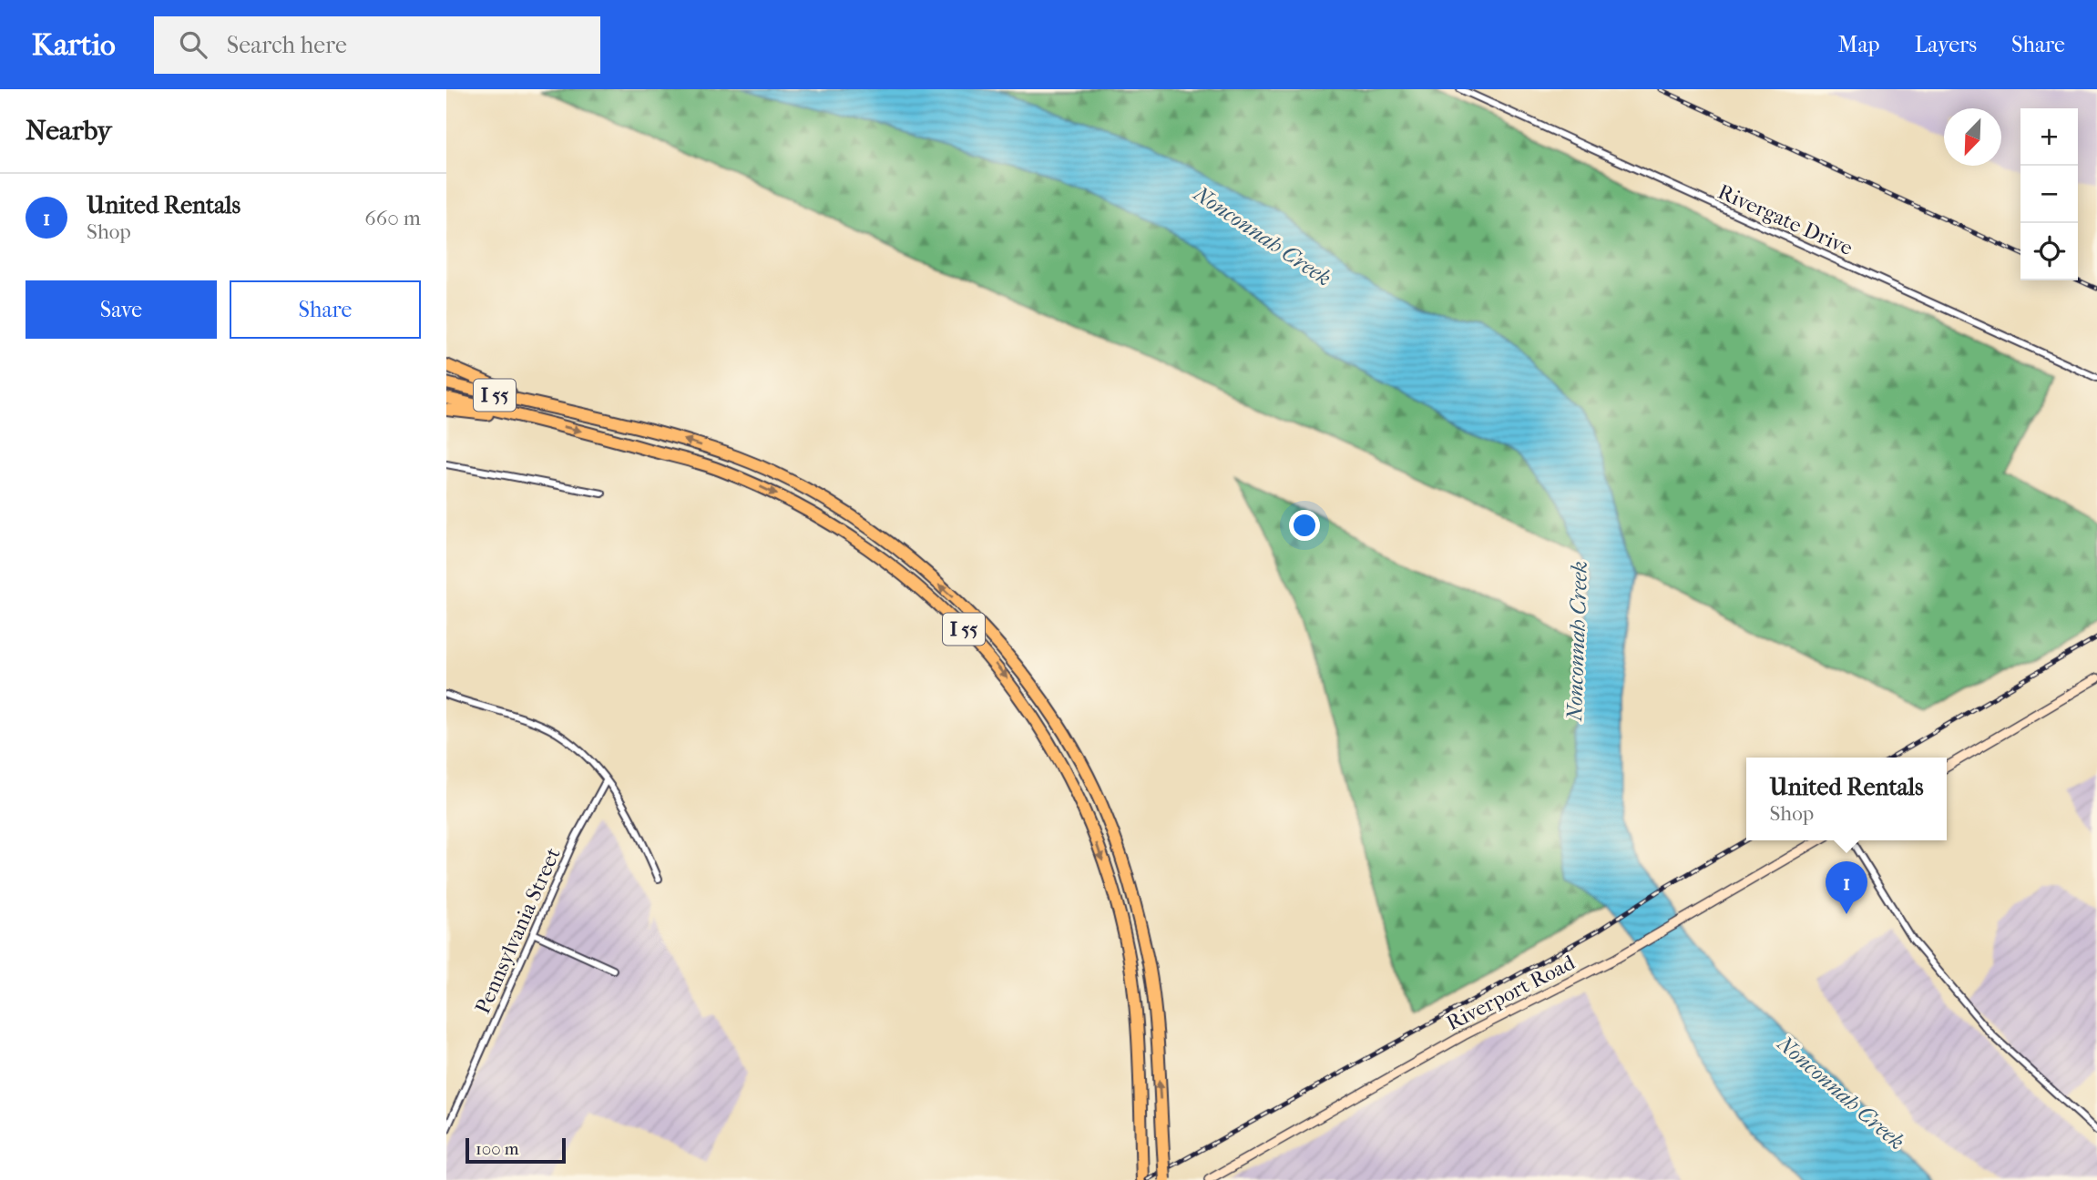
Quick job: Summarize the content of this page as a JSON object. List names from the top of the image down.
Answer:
{
  "streets": {
    "highway": ["I 55"],
    "main road": ["Riverport Road"],
    "street": ["Rivergate Drive", "Pennsylvania Street"]
  },
  "water": ["Nonconnah Creek"],
  "scale_bar": "100 m",
  "north": "bottom left",
  "page": {
    "header": "Kartio",
    "search": "Search here",
    "nav": ["Map", "Layers", "Share"],
    "heading": "Nearby",
    "map_buttons": ["+", "−"],
    "list": [
      {
        "mark": "1",
        "name": "United Rentals",
        "note": "Shop",
        "value": "660 m"
      }
    ],
    "buttons": ["Save", "Share"],
    "popup": ["United Rentals", "Shop"],
    "pins": "1",
    "scale": "100 m"
  }
}
